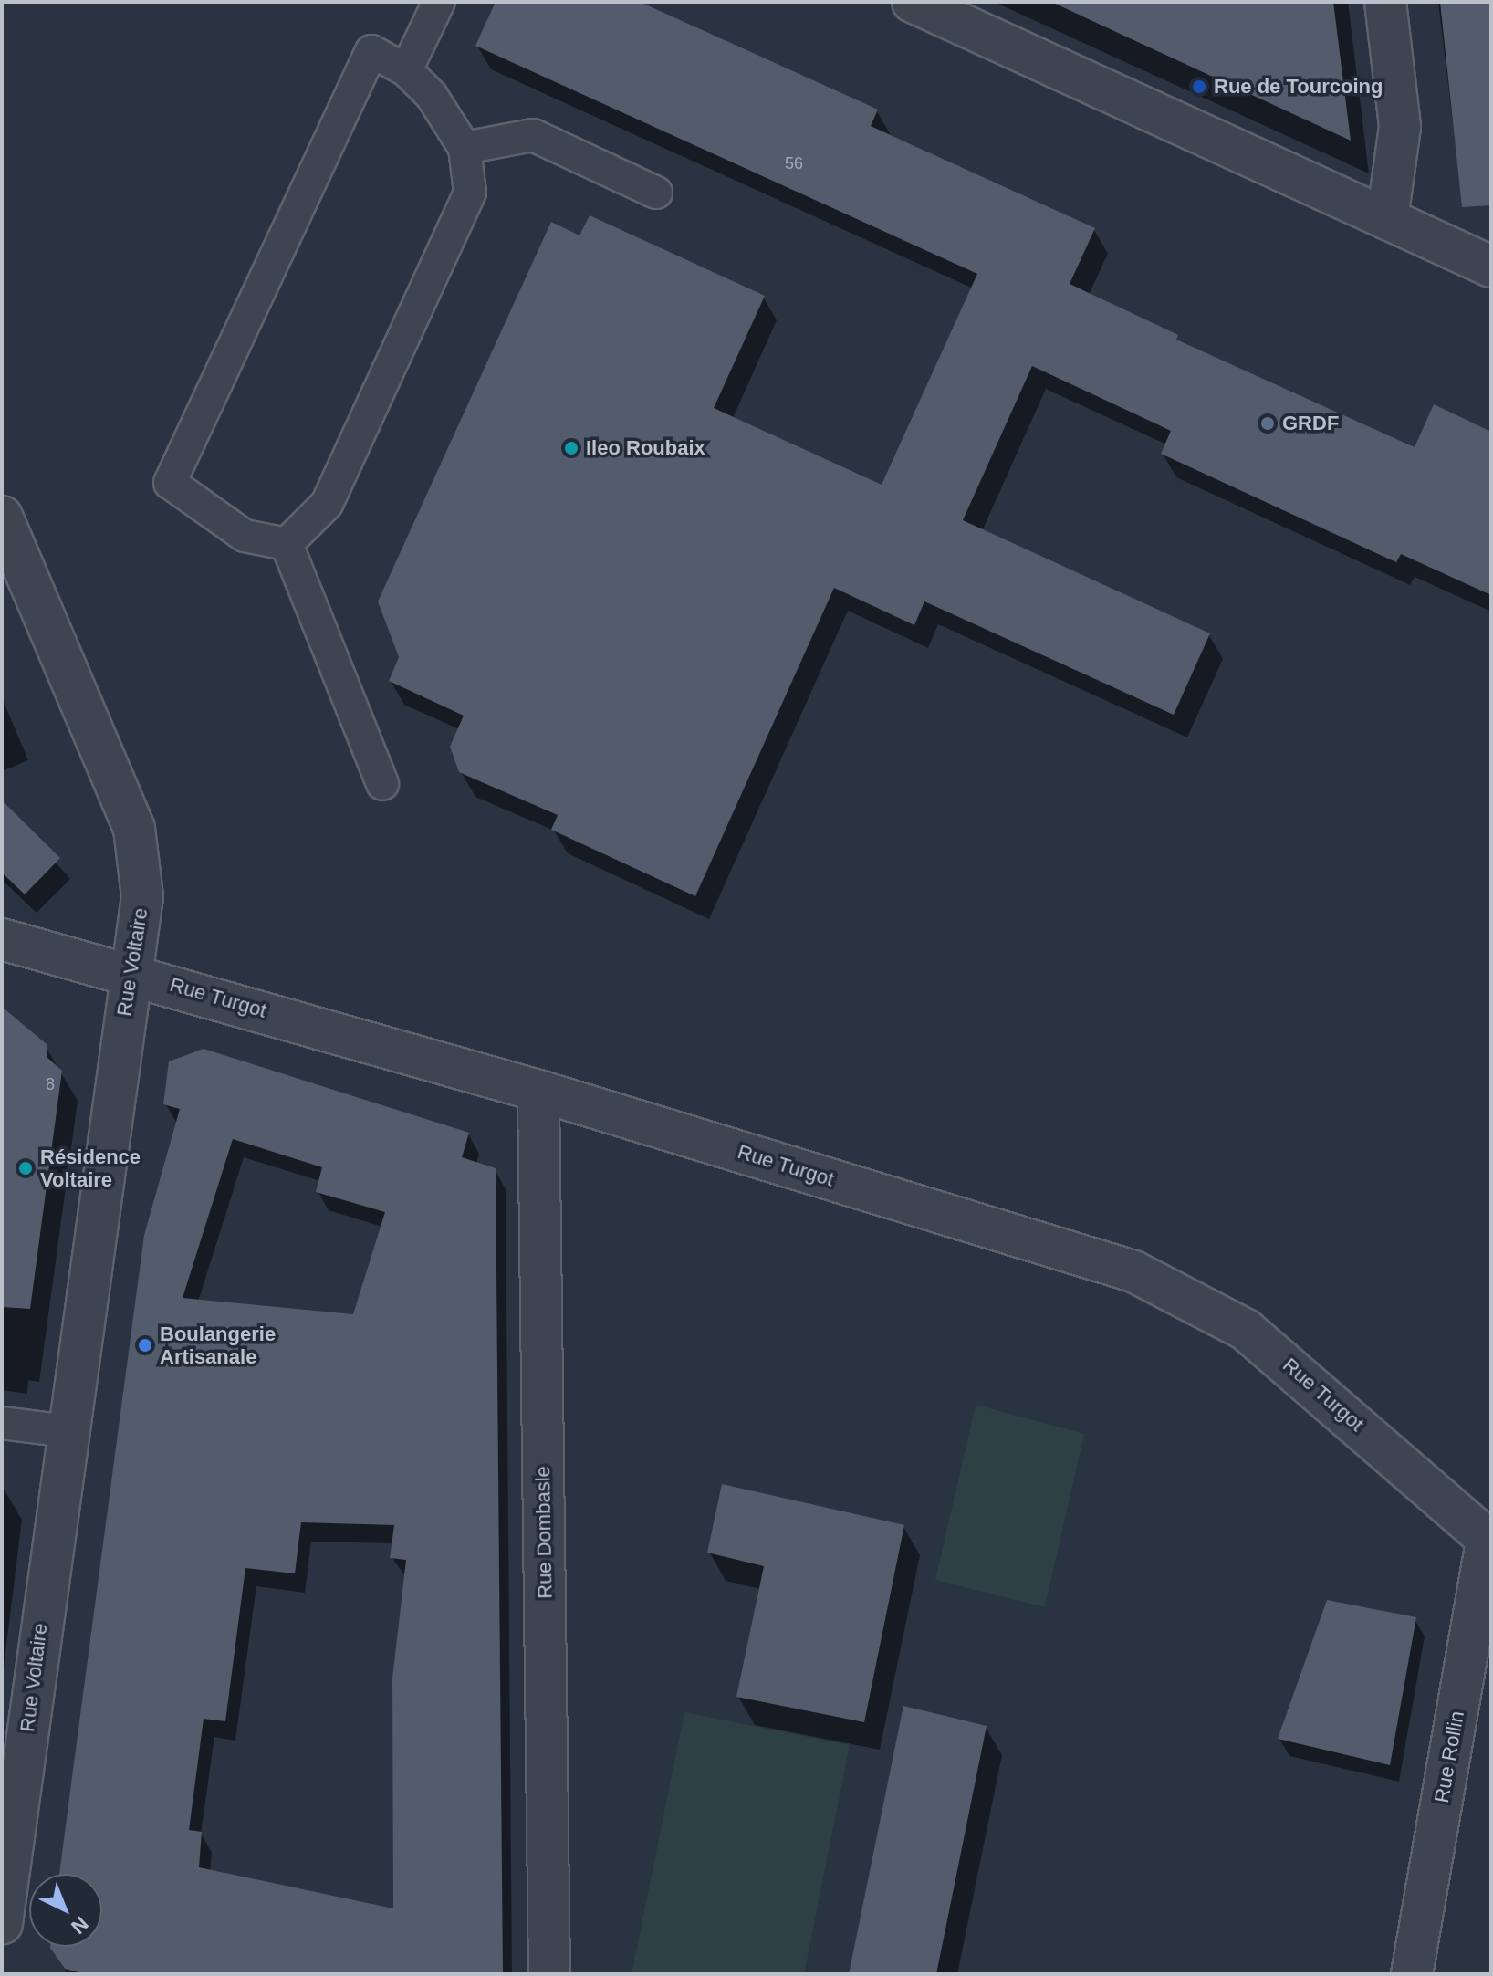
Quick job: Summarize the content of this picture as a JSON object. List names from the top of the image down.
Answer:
{
  "streets": {
    "street": [
      "Rue Voltaire",
      "Rue Turgot",
      "Rue Dombasle",
      "Rue Rollin"
    ]
  },
  "crossings": [
    ["Rue Voltaire", "Rue Turgot"],
    ["Rue Turgot", "Rue Dombasle"],
    ["Rue Turgot", "Rue Rollin"]
  ],
  "places": [
    "Rue de Tourcoing",
    "GRDF",
    "Ileo Roubaix",
    "Résidence Voltaire",
    "Boulangerie Artisanale"
  ],
  "house_numbers": ["56", "8"],
  "north": "bottom right"
}
